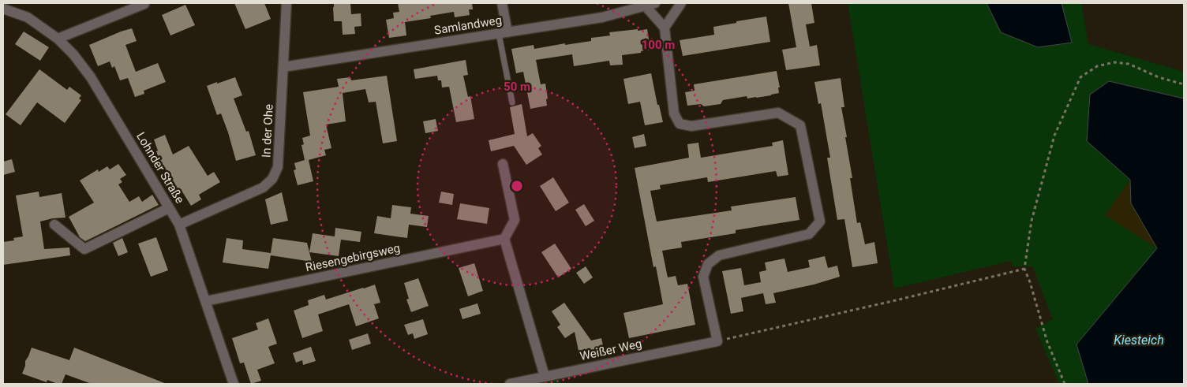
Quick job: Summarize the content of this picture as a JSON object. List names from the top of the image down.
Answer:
{
  "streets": {
    "street": [
      "Samlandweg",
      "In der Ohe",
      "Lohnder Straße",
      "Riesengebirgsweg",
      "Weißer Weg"
    ]
  },
  "crossings": [
    ["Samlandweg", "In der Ohe"],
    ["In der Ohe", "Lohnder Straße"],
    ["Lohnder Straße", "Riesengebirgsweg"]
  ],
  "water": ["Kiesteich"],
  "rings": ["100 m", "50 m"]
}
